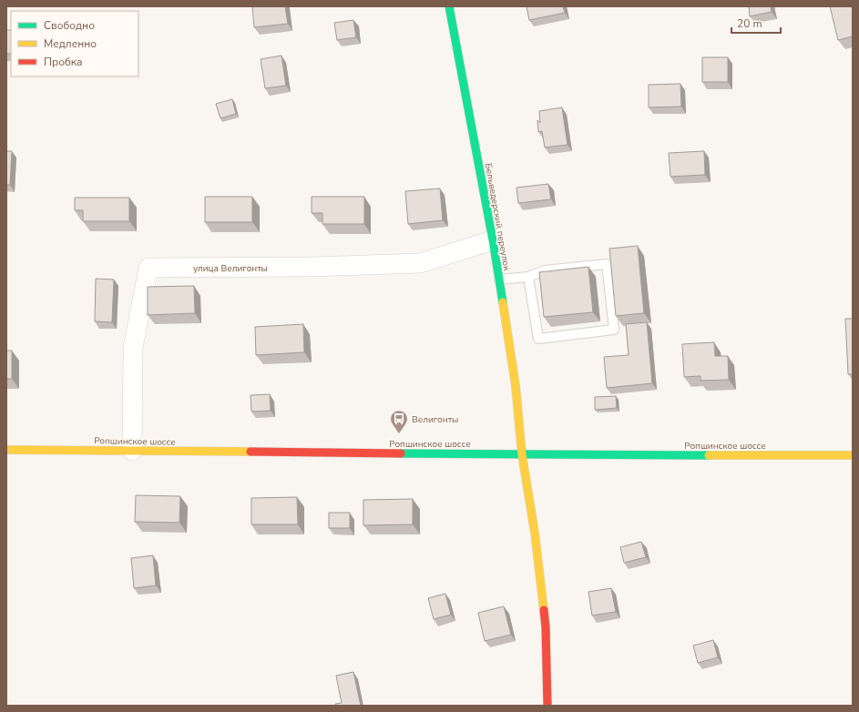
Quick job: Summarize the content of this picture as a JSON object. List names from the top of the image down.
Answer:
{
  "streets": {
    "main road": ["Бельведерский переулок", "Ропшинское шоссе"],
    "street": ["улица Велигонты"]
  },
  "crossings": [
    ["Бельведерский переулок", "улица Велигонты"],
    ["Бельведерский переулок", "Ропшинское шоссе"],
    ["улица Велигонты", "Ропшинское шоссе"]
  ],
  "places": {
    "bus stop": ["Велигонты"]
  },
  "legend": ["Свободно", "Медленно", "Пробка"],
  "scale_bar": "20 m"
}
